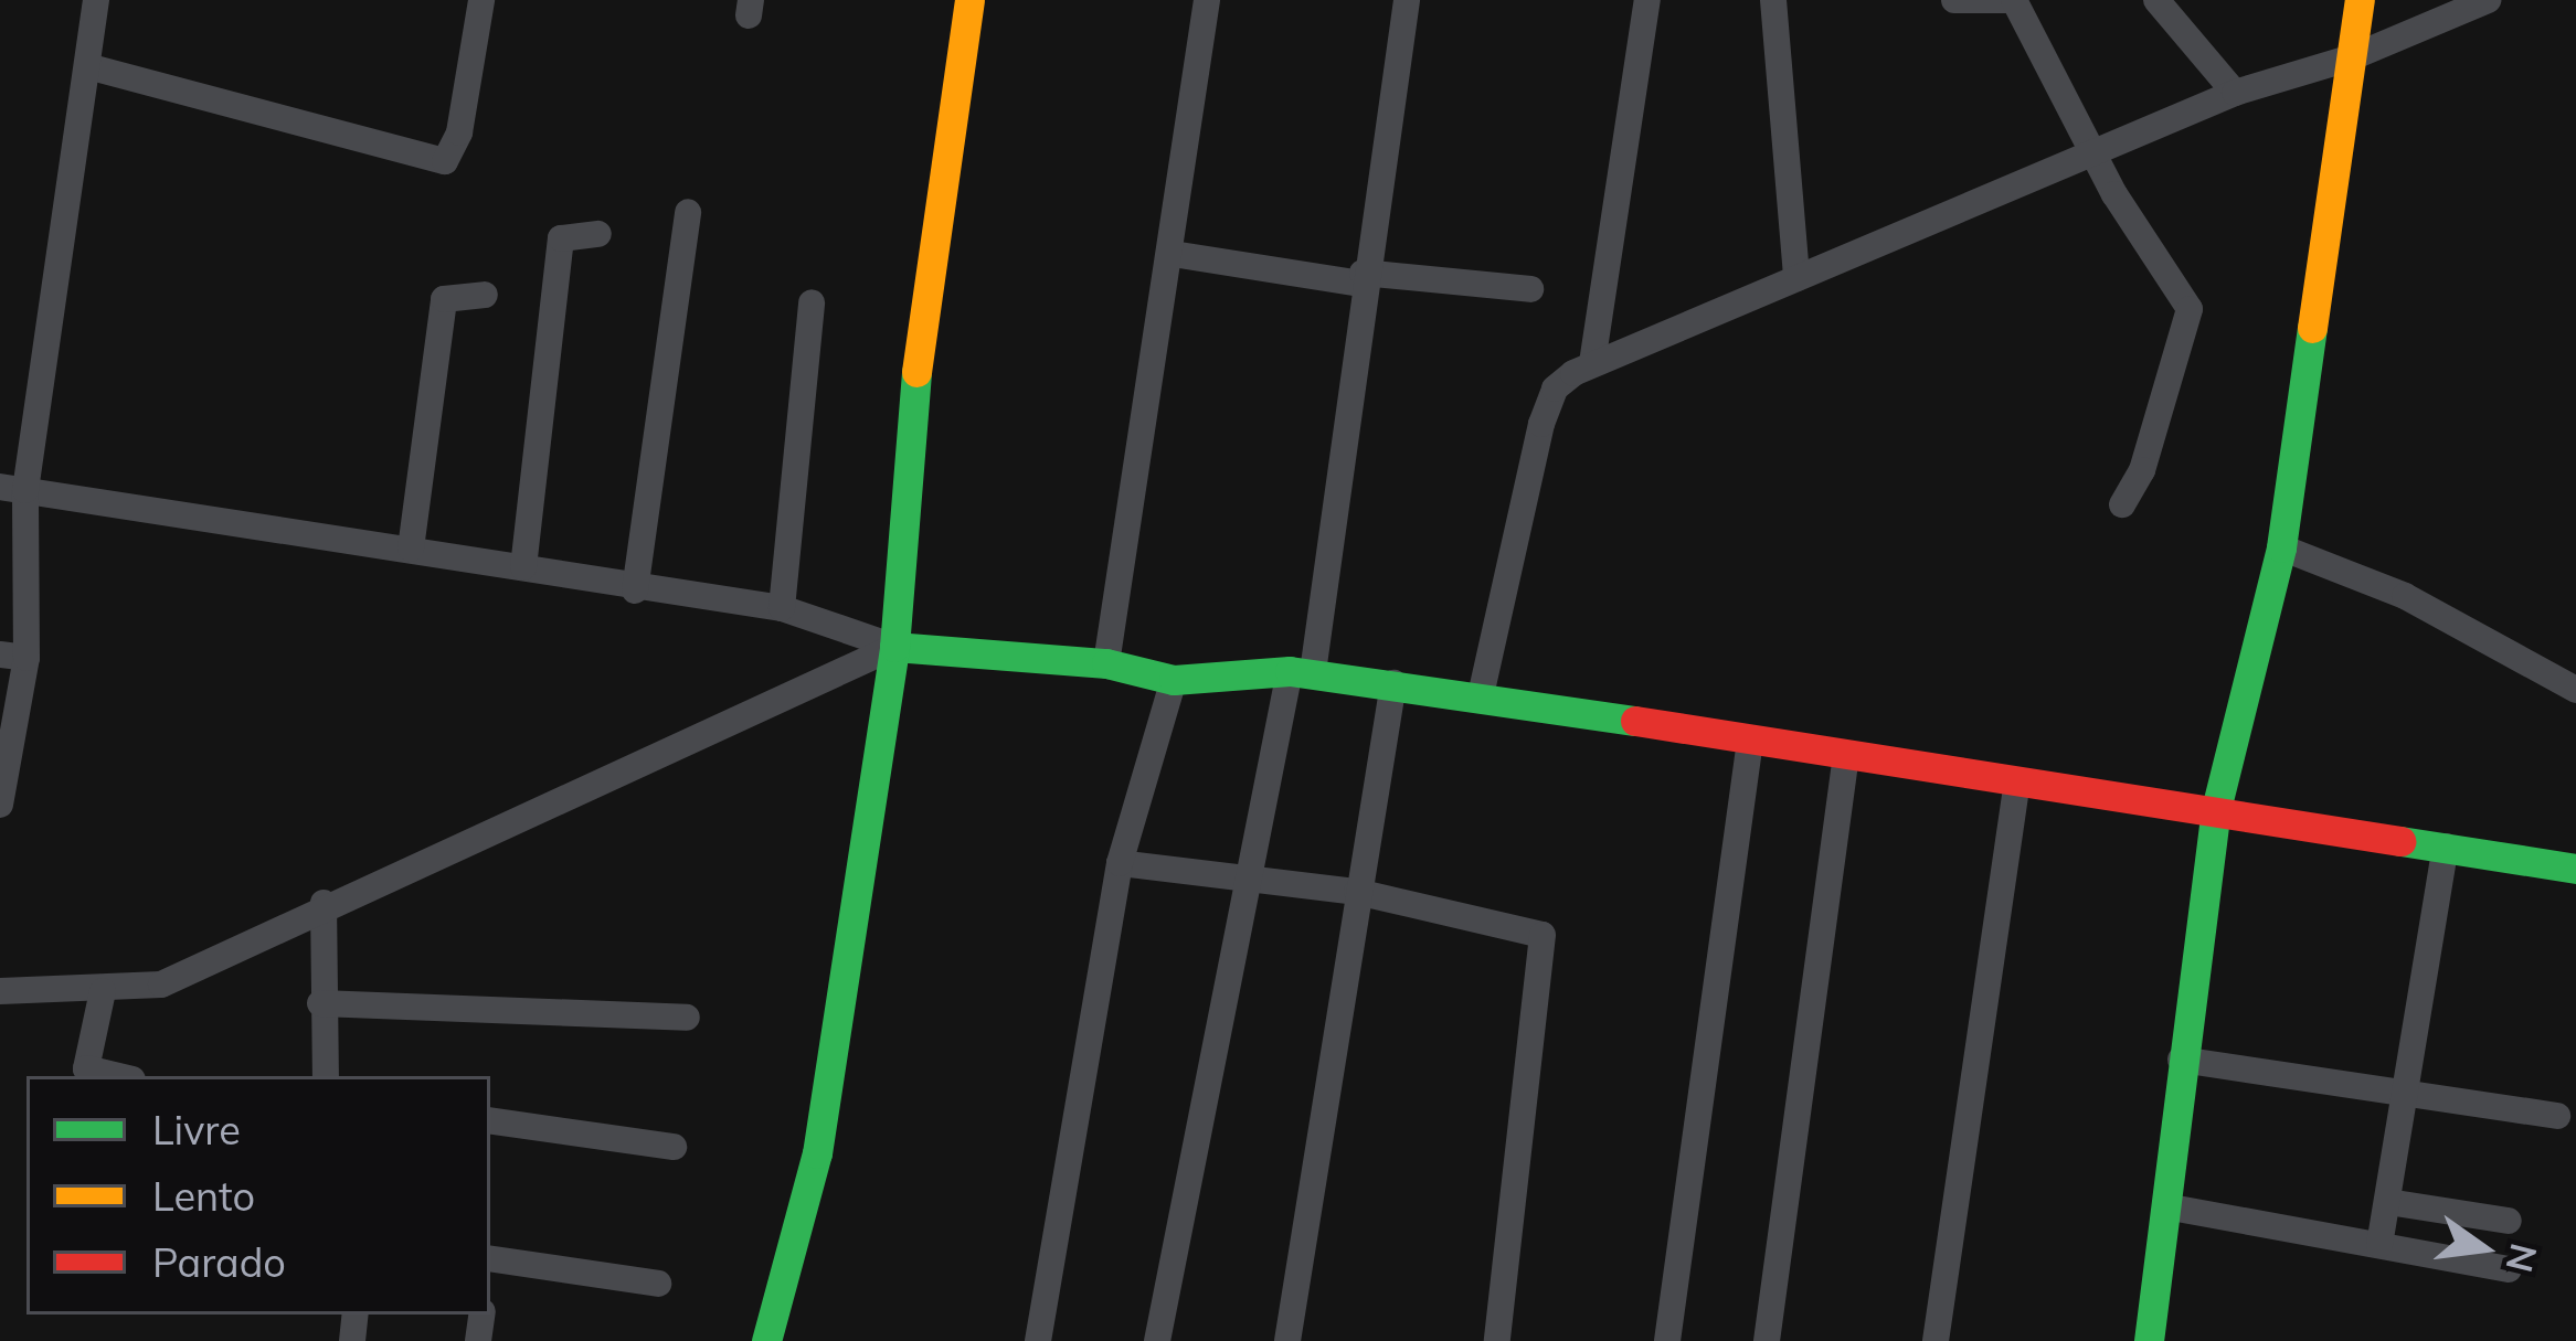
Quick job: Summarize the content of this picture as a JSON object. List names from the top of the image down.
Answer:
{
  "legend": ["Livre", "Lento", "Parado"],
  "north": "right"
}
